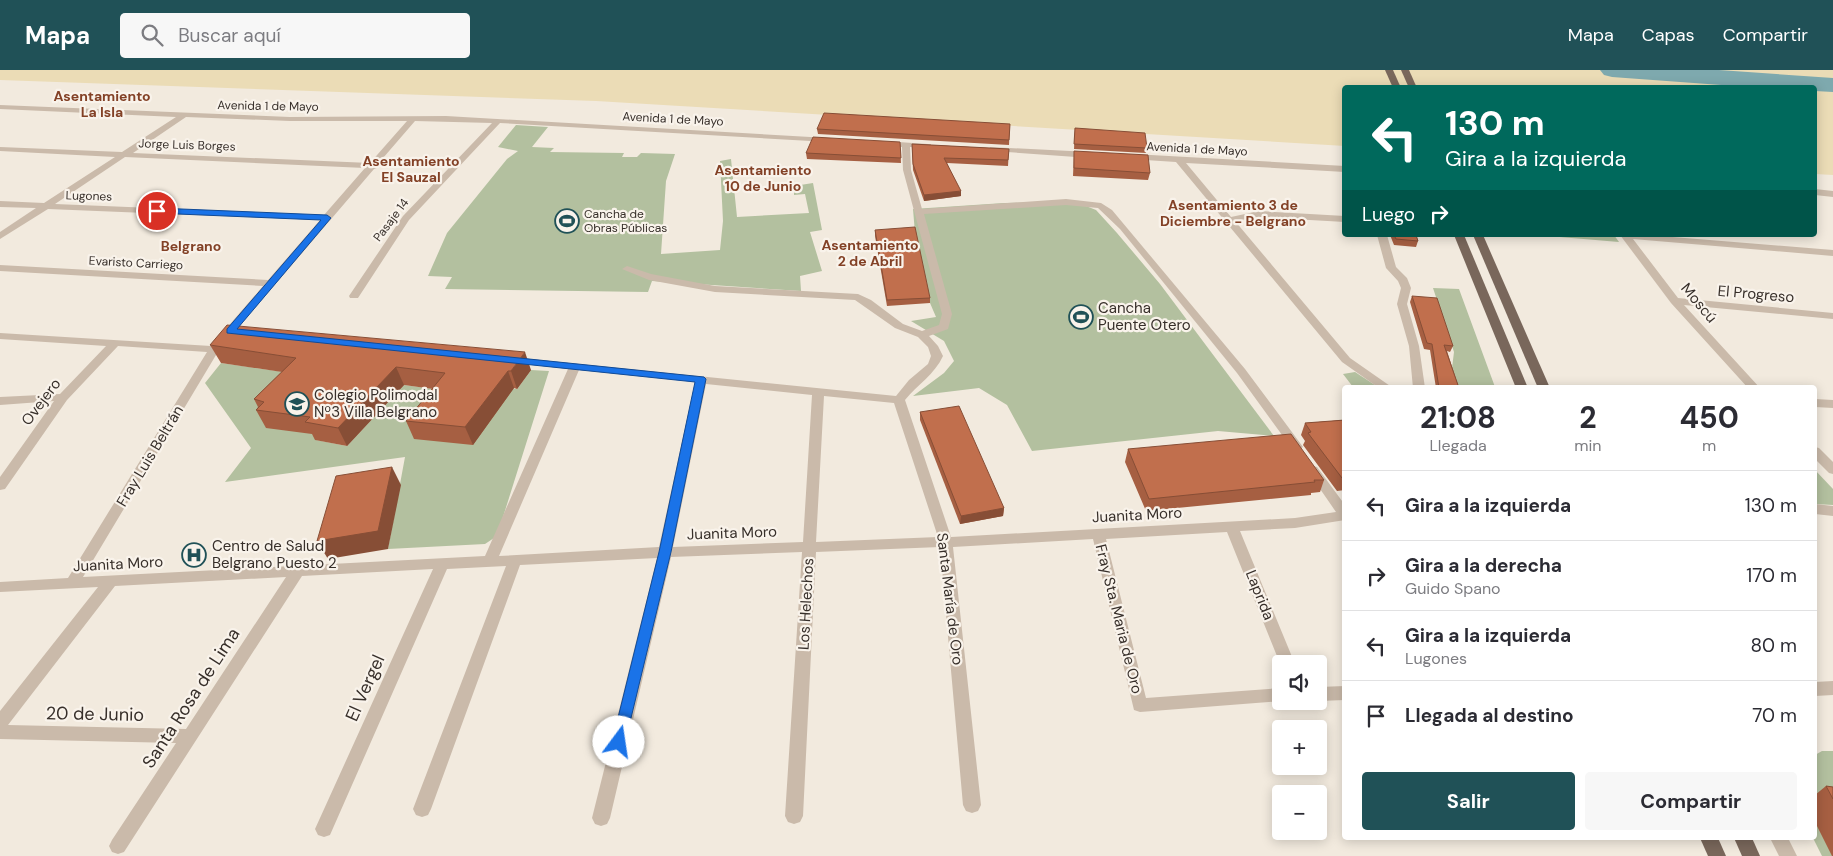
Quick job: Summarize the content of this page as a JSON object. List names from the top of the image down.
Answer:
{
  "streets": {
    "street": [
      "Avenida 1 de Mayo",
      "Jorge Luis Borges",
      "Lugones",
      "Pasaje 14",
      "Evaristo Carriego",
      "El Progreso",
      "Moscú",
      "Ovejero",
      "Fray Luis Beltrán",
      "Juanita Moro",
      "Laprida",
      "Santa María de Oro",
      "Los Helechos",
      "Fray Sta. Maria de Oro",
      "El Vergel",
      "Santa Rosa de Lima",
      "20 de Junio"
    ]
  },
  "crossings": [
    ["Avenida 1 de Mayo", "Pasaje 14"],
    ["Avenida 1 de Mayo", "Fray Luis Beltrán"],
    ["Jorge Luis Borges", "Fray Luis Beltrán"],
    ["Lugones", "Fray Luis Beltrán"],
    ["Evaristo Carriego", "Fray Luis Beltrán"],
    ["El Progreso", "Moscú"],
    ["Fray Luis Beltrán", "Juanita Moro"],
    ["Juanita Moro", "Laprida"],
    ["Juanita Moro", "Santa María de Oro"],
    ["Juanita Moro", "Los Helechos"],
    ["Juanita Moro", "Fray Sta. Maria de Oro"],
    ["Juanita Moro", "El Vergel"],
    ["Juanita Moro", "Santa Rosa de Lima"],
    ["Santa Rosa de Lima", "20 de Junio"]
  ],
  "districts": [
    "Asentamiento La Isla",
    "Asentamiento El Sauzal",
    "Asentamiento 10 de Junio",
    "Asentamiento 3 de Diciembre - Belgrano",
    "Asentamiento 2 de Abril",
    "Belgrano"
  ],
  "places": {
    "sports": ["Cancha de Obras Públicas", "Cancha Puente Otero"],
    "school or university": ["Colegio Polimodal Nº3 Villa Belgrano"],
    "hospital": ["Centro de Salud Belgrano Puesto 2"]
  },
  "page": {
    "header": "Mapa",
    "search": "Buscar aquí",
    "nav": ["Mapa", "Capas", "Compartir"],
    "turn": ["130 m", "Gira a la izquierda"],
    "then": "Luego",
    "eta": [
      "21:08",
      "Llegada",
      "2",
      "min",
      "450",
      "m"
    ],
    "list": [
      {
        "name": "Gira a la izquierda",
        "value": "130 m"
      },
      {
        "name": "Gira a la derecha",
        "note": "Guido Spano",
        "value": "170 m"
      },
      {
        "name": "Gira a la izquierda",
        "note": "Lugones",
        "value": "80 m"
      },
      {
        "name": "Llegada al destino",
        "value": "70 m"
      }
    ],
    "map_buttons": ["+", "−"],
    "buttons": ["Salir", "Compartir"]
  }
}
